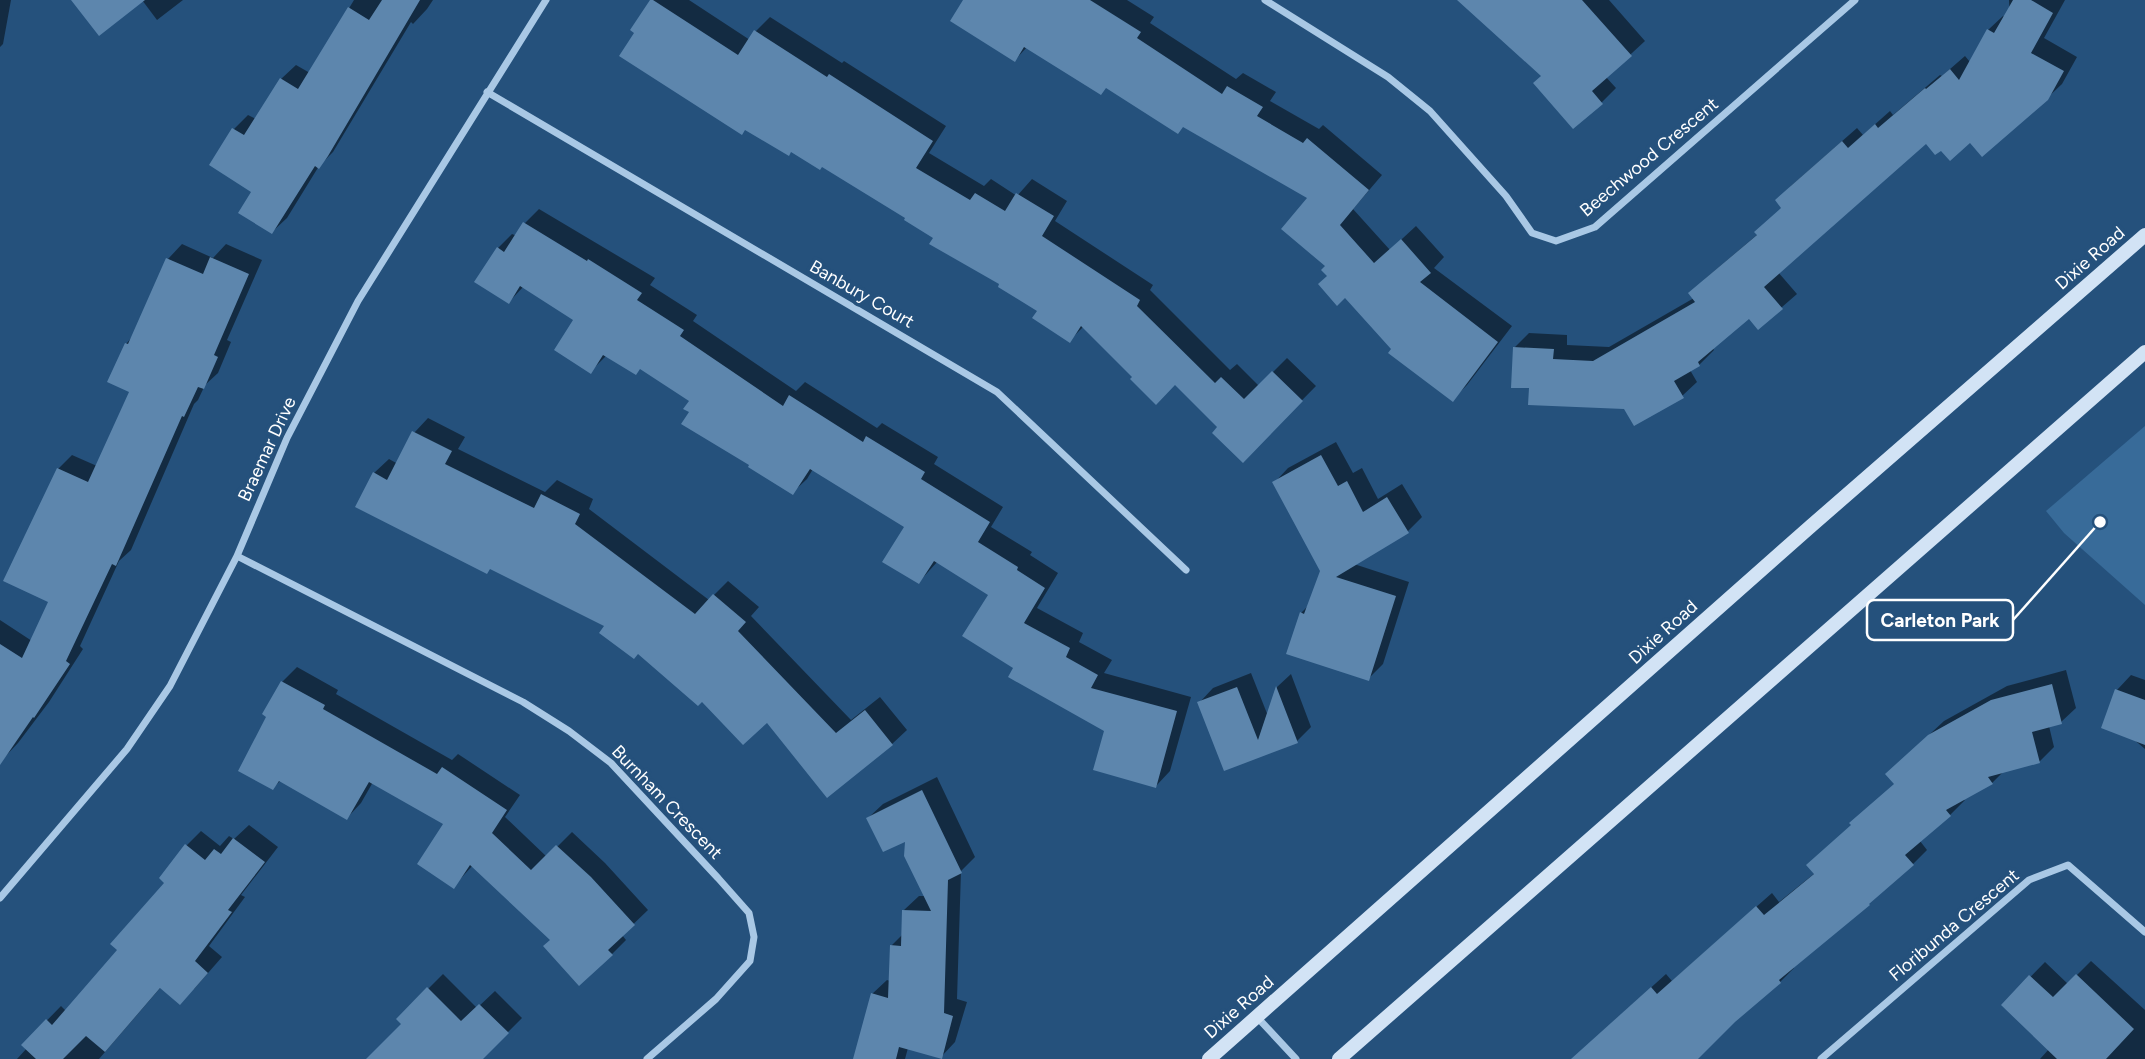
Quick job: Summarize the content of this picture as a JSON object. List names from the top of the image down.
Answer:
{
  "streets": {
    "main road": ["Dixie Road"],
    "street": [
      "Beechwood Crescent",
      "Banbury Court",
      "Braemar Drive",
      "Burnham Crescent",
      "Floribunda Crescent"
    ]
  },
  "crossings": [
    ["Banbury Court", "Braemar Drive"],
    ["Braemar Drive", "Burnham Crescent"]
  ],
  "places": ["Carleton Park"]
}
